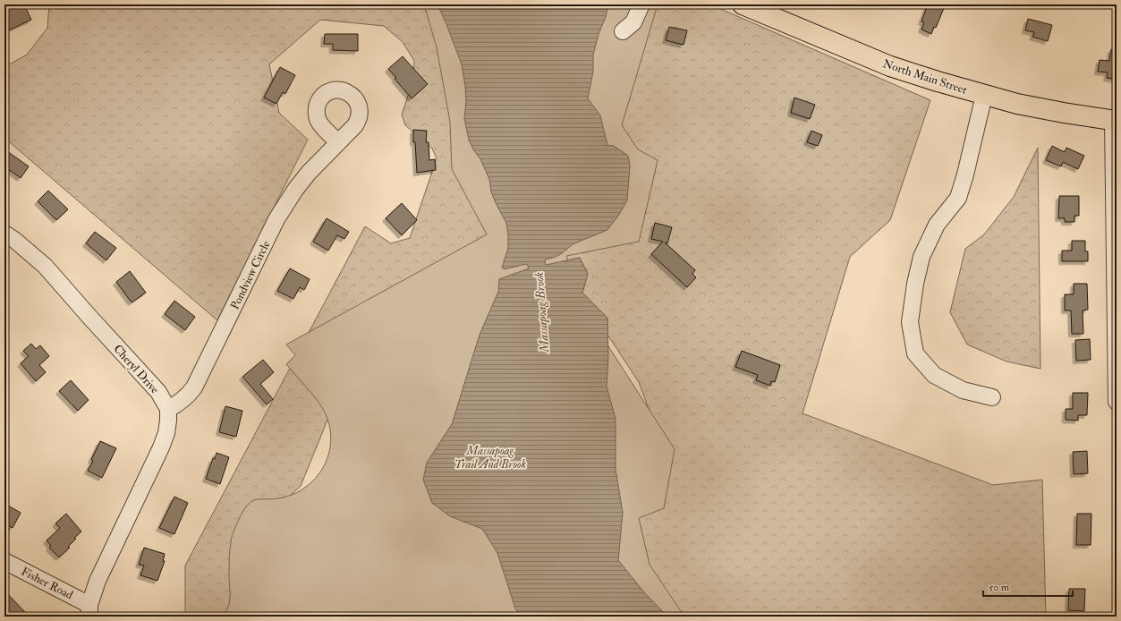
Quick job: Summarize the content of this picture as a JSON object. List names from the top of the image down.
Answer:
{
  "streets": {
    "main road": ["North Main Street"],
    "street": ["Pondview Circle", "Cheryl Drive", "Fisher Road"]
  },
  "crossings": [
    ["Pondview Circle", "Cheryl Drive"]
  ],
  "water": ["Massapoag Brook"],
  "parks": ["Massapoag Trail And Brook"],
  "scale_bar": "50 m"
}
